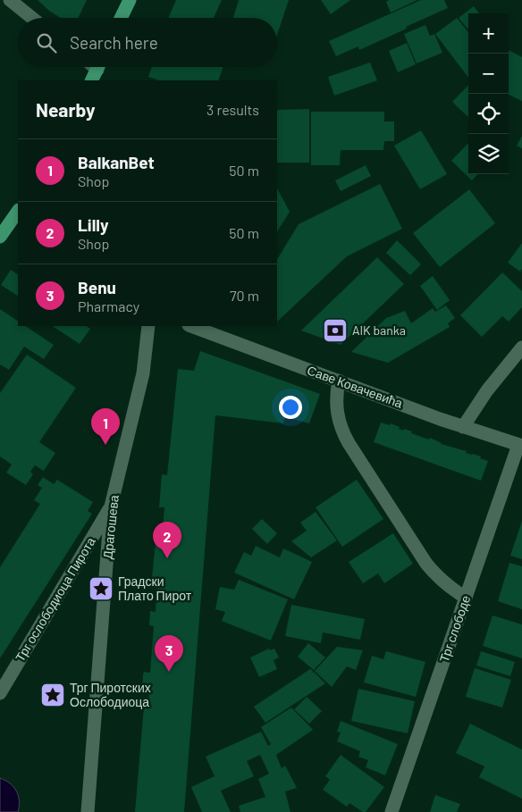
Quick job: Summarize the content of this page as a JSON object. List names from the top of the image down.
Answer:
{
  "streets": {
    "street": [
      "Саве Ковачевића",
      "Драгошева",
      "Трг ослободиоца Пирота",
      "Трг слободе"
    ]
  },
  "crossings": [
    ["Саве Ковачевића", "Трг слободе"],
    ["Драгошева", "Трг ослободиоца Пирота"]
  ],
  "places": {
    "bank": ["AIK banka"],
    "place": ["Градски Плато Пирот", "Трг Пиротских Ослободиоца"]
  },
  "page": {
    "map_buttons": ["+", "−"],
    "search": "Search here",
    "heading": ["Nearby", "3 results"],
    "list": [
      {
        "mark": "1",
        "name": "BalkanBet",
        "note": "Shop",
        "value": "50 m"
      },
      {
        "mark": "2",
        "name": "Lilly",
        "note": "Shop",
        "value": "50 m"
      },
      {
        "mark": "3",
        "name": "Benu",
        "note": "Pharmacy",
        "value": "70 m"
      }
    ],
    "pins": ["1", "2", "3"]
  }
}
